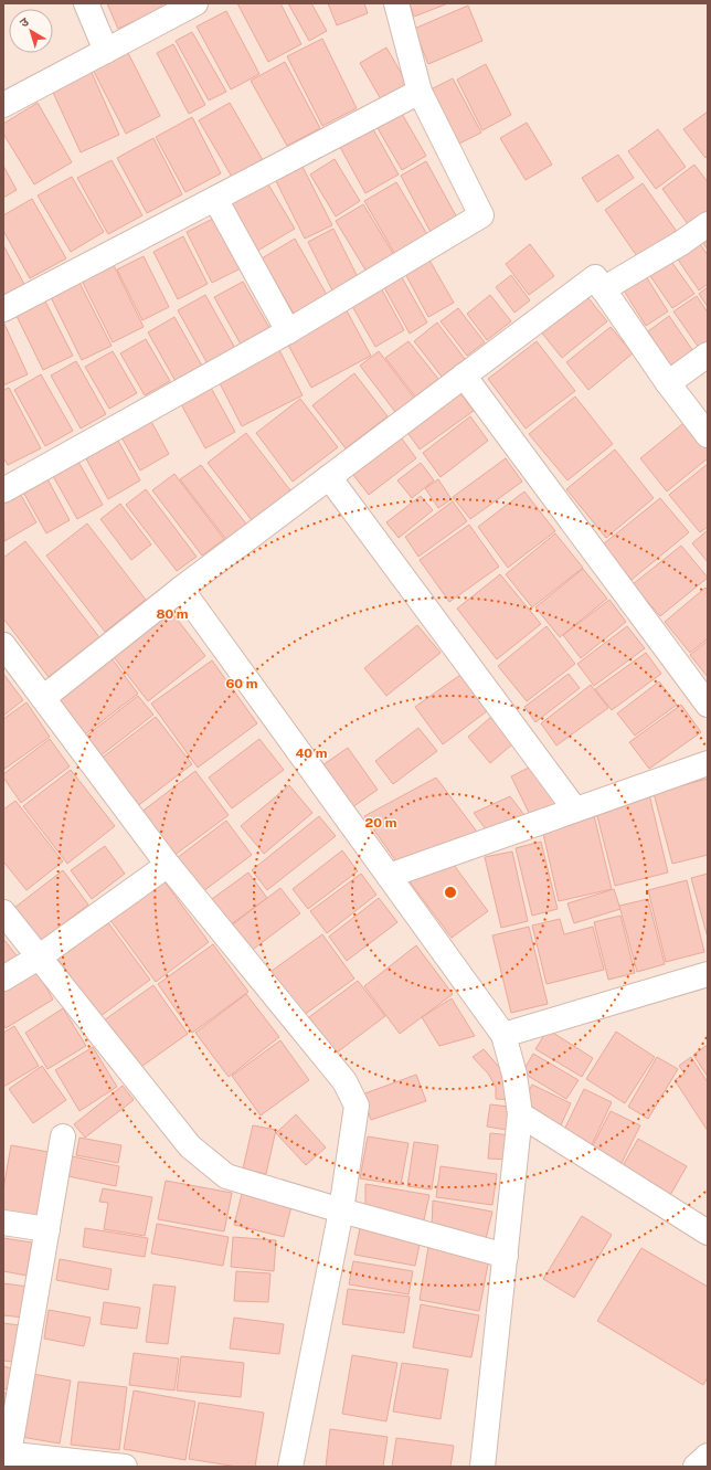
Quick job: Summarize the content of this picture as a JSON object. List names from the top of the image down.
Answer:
{
  "north": "top left",
  "rings": [
    "80 m",
    "60 m",
    "40 m",
    "20 m"
  ]
}
